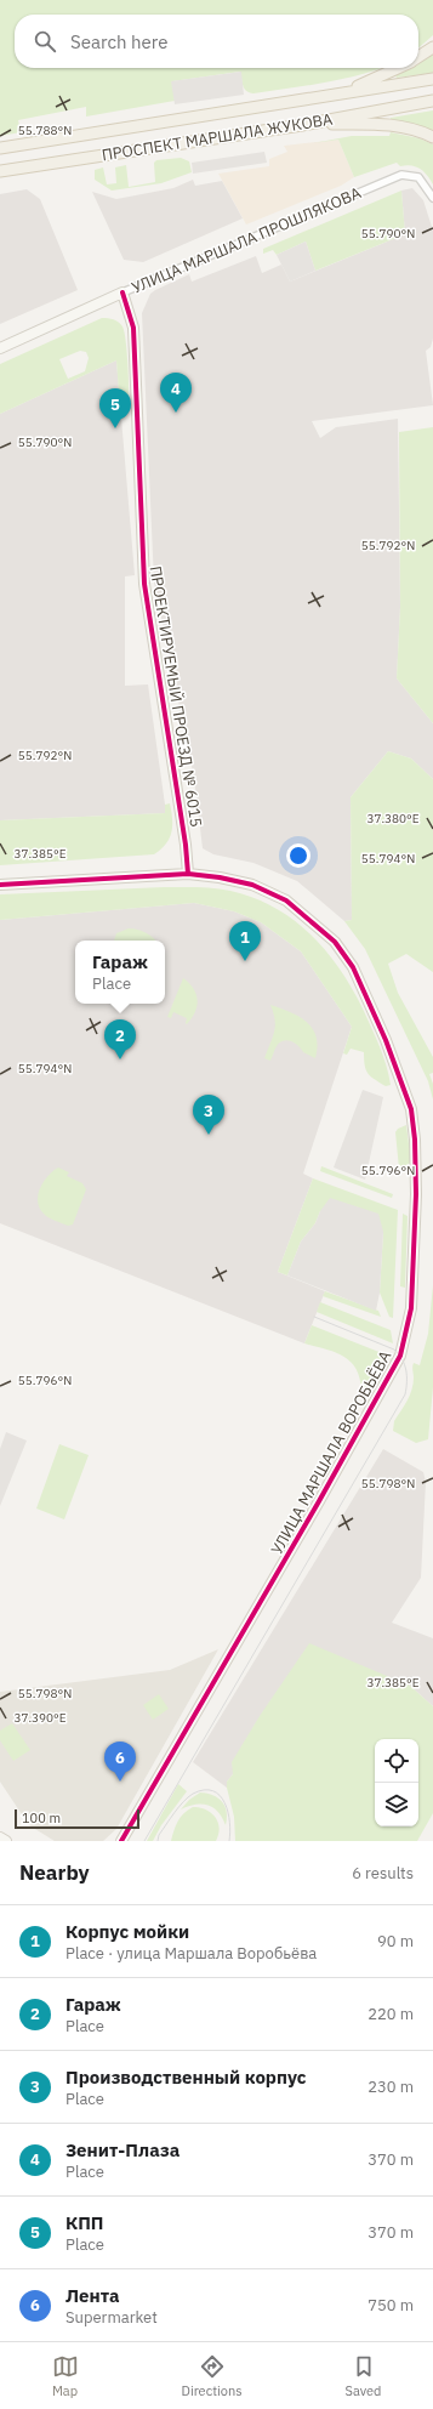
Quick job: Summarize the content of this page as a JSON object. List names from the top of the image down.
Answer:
{
  "streets": {
    "main road": ["ПРОСПЕКТ МАРШАЛА ЖУКОВА"],
    "street": ["УЛИЦА МАРШАЛА ПРОШЛЯКОВА", "ПРОЕКТИРУЕМЫЙ ПРОЕЗД № 6015", "УЛИЦА МАРШАЛА ВОРОБЬЁВА"]
  },
  "crossings": [
    ["УЛИЦА МАРШАЛА ПРОШЛЯКОВА", "ПРОЕКТИРУЕМЫЙ ПРОЕЗД № 6015"],
    ["ПРОЕКТИРУЕМЫЙ ПРОЕЗД № 6015", "УЛИЦА МАРШАЛА ВОРОБЬЁВА"]
  ],
  "scale_bar": "100 m",
  "page": {
    "search": "Search here",
    "pins": [
      "4",
      "5",
      "1",
      "2",
      "3",
      "6"
    ],
    "popup": ["Гараж", "Place"],
    "scale": "100 m",
    "heading": ["Nearby", "6 results"],
    "list": [
      {
        "mark": "1",
        "name": "Корпус мойки",
        "note": "Place · улица Маршала Воробьёва",
        "value": "90 m"
      },
      {
        "mark": "2",
        "name": "Гараж",
        "note": "Place",
        "value": "220 m"
      },
      {
        "mark": "3",
        "name": "Производственный корпус",
        "note": "Place",
        "value": "230 m"
      },
      {
        "mark": "4",
        "name": "Зенит-Плаза",
        "note": "Place",
        "value": "370 m"
      },
      {
        "mark": "5",
        "name": "КПП",
        "note": "Place",
        "value": "370 m"
      },
      {
        "mark": "6",
        "name": "Лента",
        "note": "Supermarket",
        "value": "750 m"
      }
    ],
    "nav": ["Map", "Directions", "Saved"]
  },
  "coordinates": [
    "55.788°N",
    "55.790°N",
    "55.792°N",
    "37.380°E",
    "37.385°E",
    "55.794°N",
    "55.796°N",
    "55.798°N",
    "37.390°E"
  ]
}
